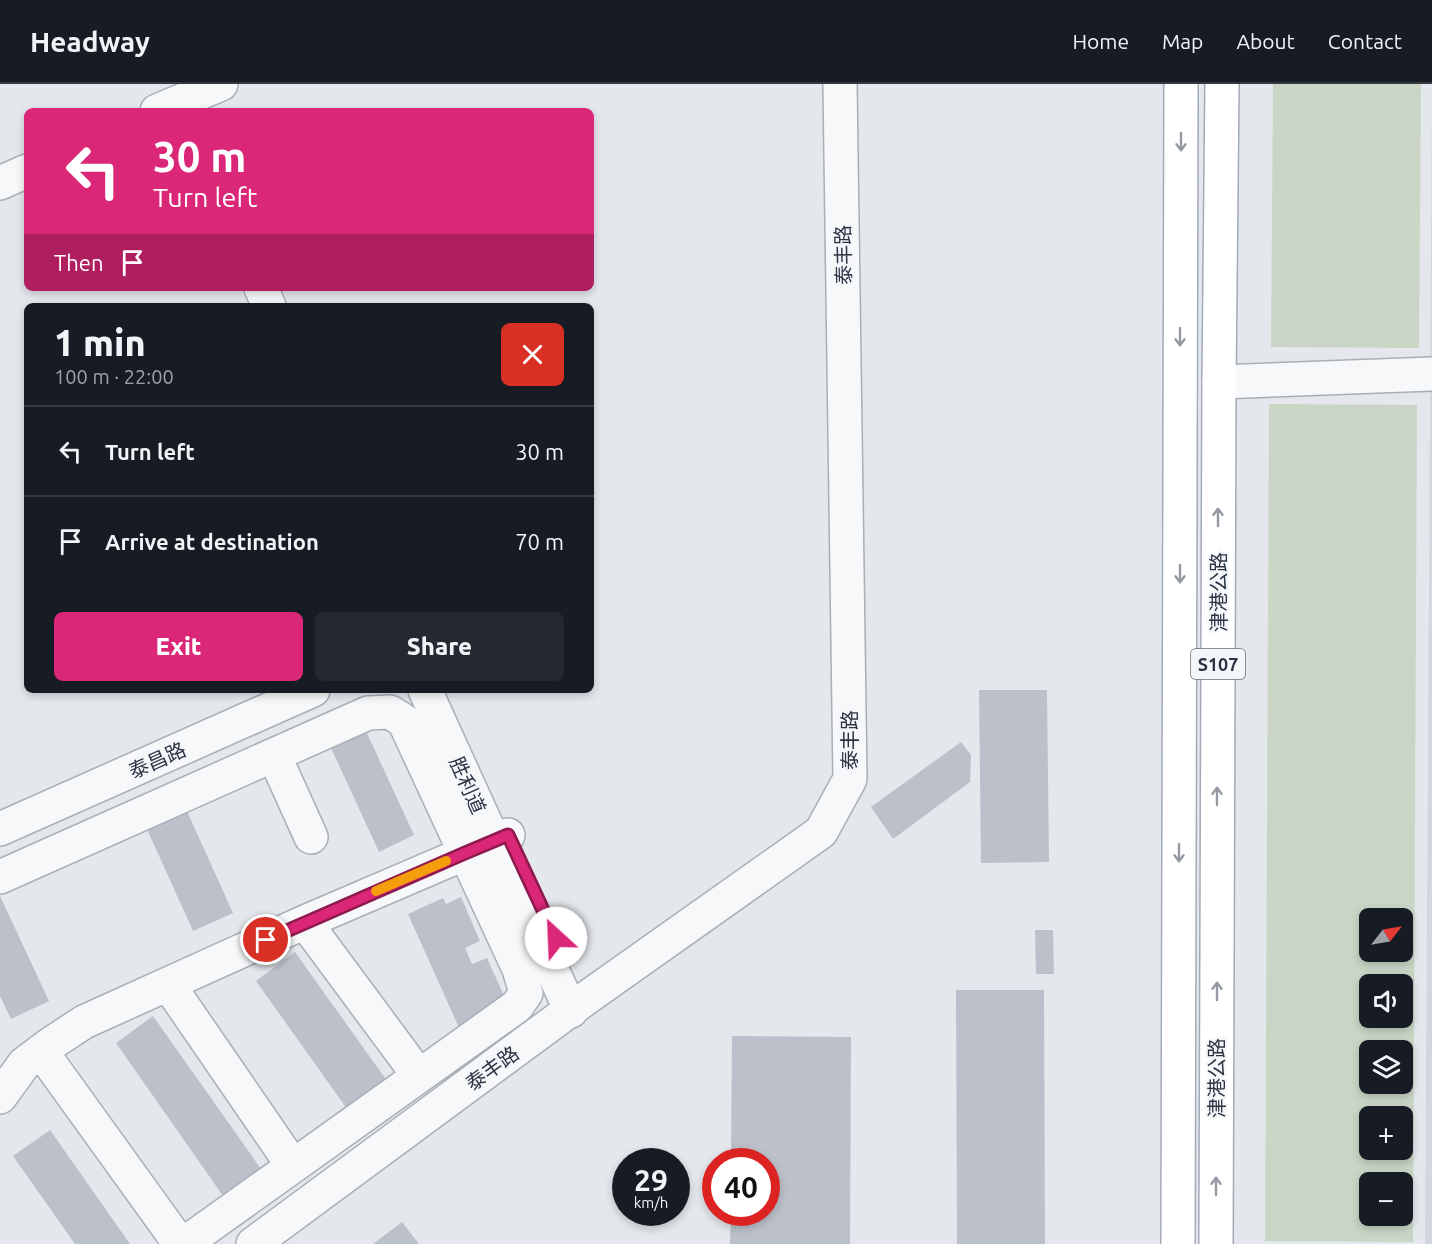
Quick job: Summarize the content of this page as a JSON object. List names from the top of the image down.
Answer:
{
  "streets": {
    "main road": ["津港公路", "S107"],
    "street": ["泰丰路", "泰昌路", "胜利道"]
  },
  "crossings": [
    ["泰丰路", "胜利道"]
  ],
  "north": "top right",
  "page": {
    "header": "Headway",
    "nav": [
      "Home",
      "Map",
      "About",
      "Contact"
    ],
    "turn": ["30 m", "Turn left"],
    "then": "Then",
    "heading": ["1 min", "100 m · 22:00"],
    "list": [
      {
        "name": "Turn left",
        "value": "30 m"
      },
      {
        "name": "Arrive at destination",
        "value": "70 m"
      }
    ],
    "buttons": ["Exit", "Share"],
    "map_buttons": ["+", "−"],
    "speed": "29 km/h",
    "limit": "40"
  }
}
